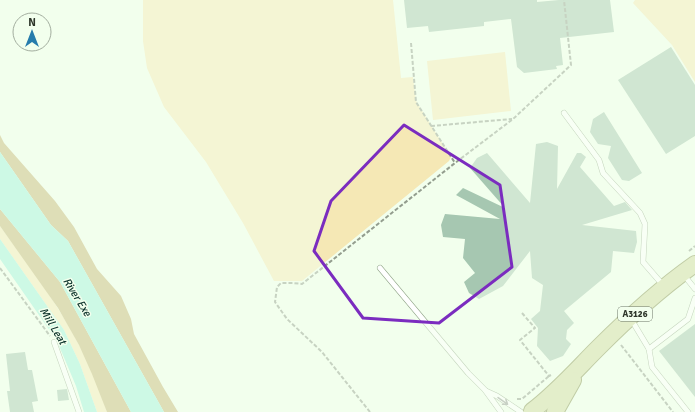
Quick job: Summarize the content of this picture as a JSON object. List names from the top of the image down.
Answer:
{
  "streets": {
    "main road": ["A3126"]
  },
  "water": ["River Exe", "Mill Leat"],
  "north": "top"
}
